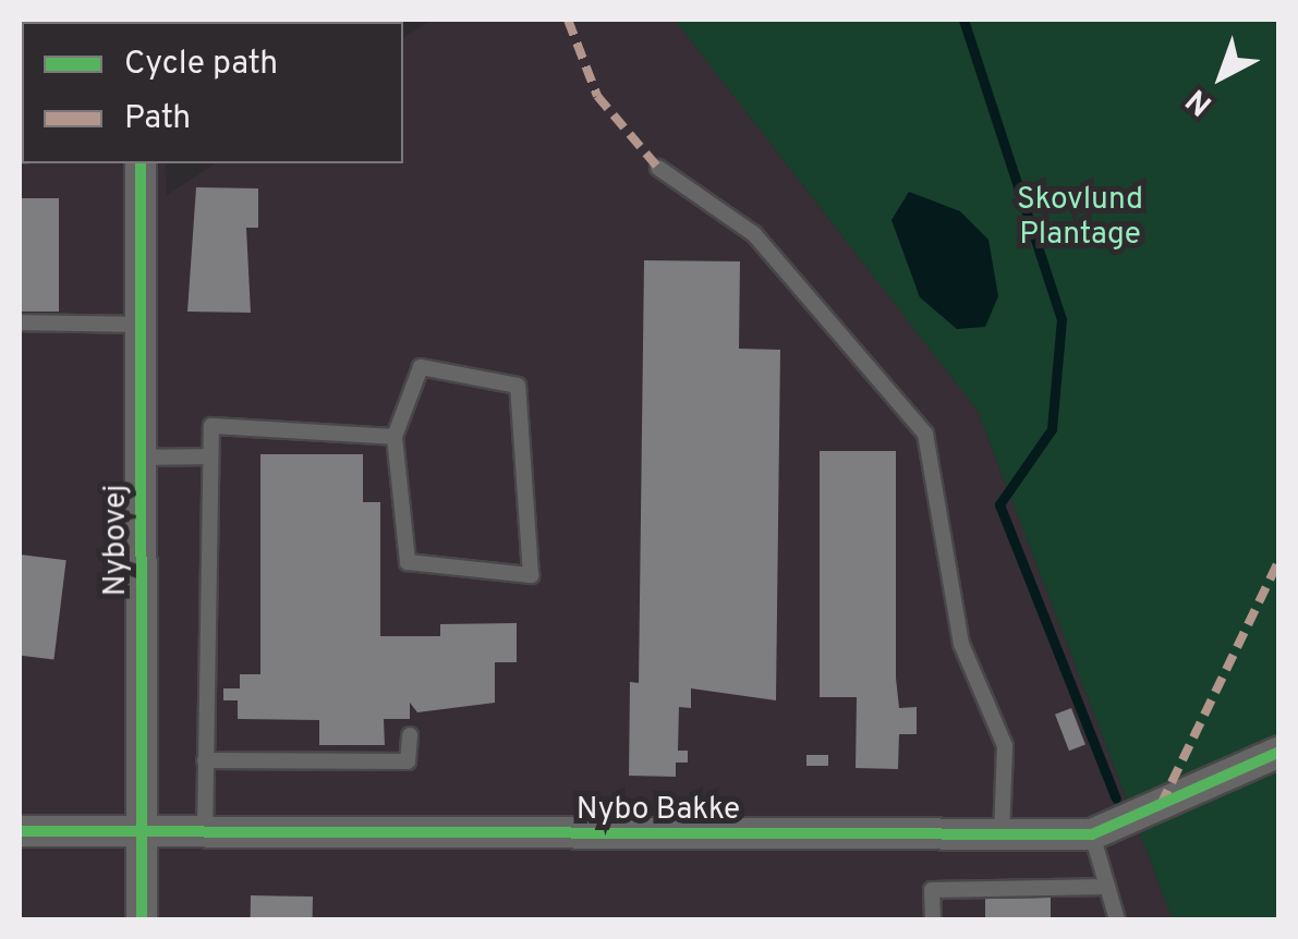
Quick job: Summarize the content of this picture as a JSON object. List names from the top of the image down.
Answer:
{
  "streets": {
    "street": ["Nybovej", "Nybo Bakke"]
  },
  "crossings": [
    ["Nybovej", "Nybo Bakke"]
  ],
  "parks": ["Skovlund Plantage"],
  "legend": ["Cycle path", "Path"],
  "north": "bottom left"
}
